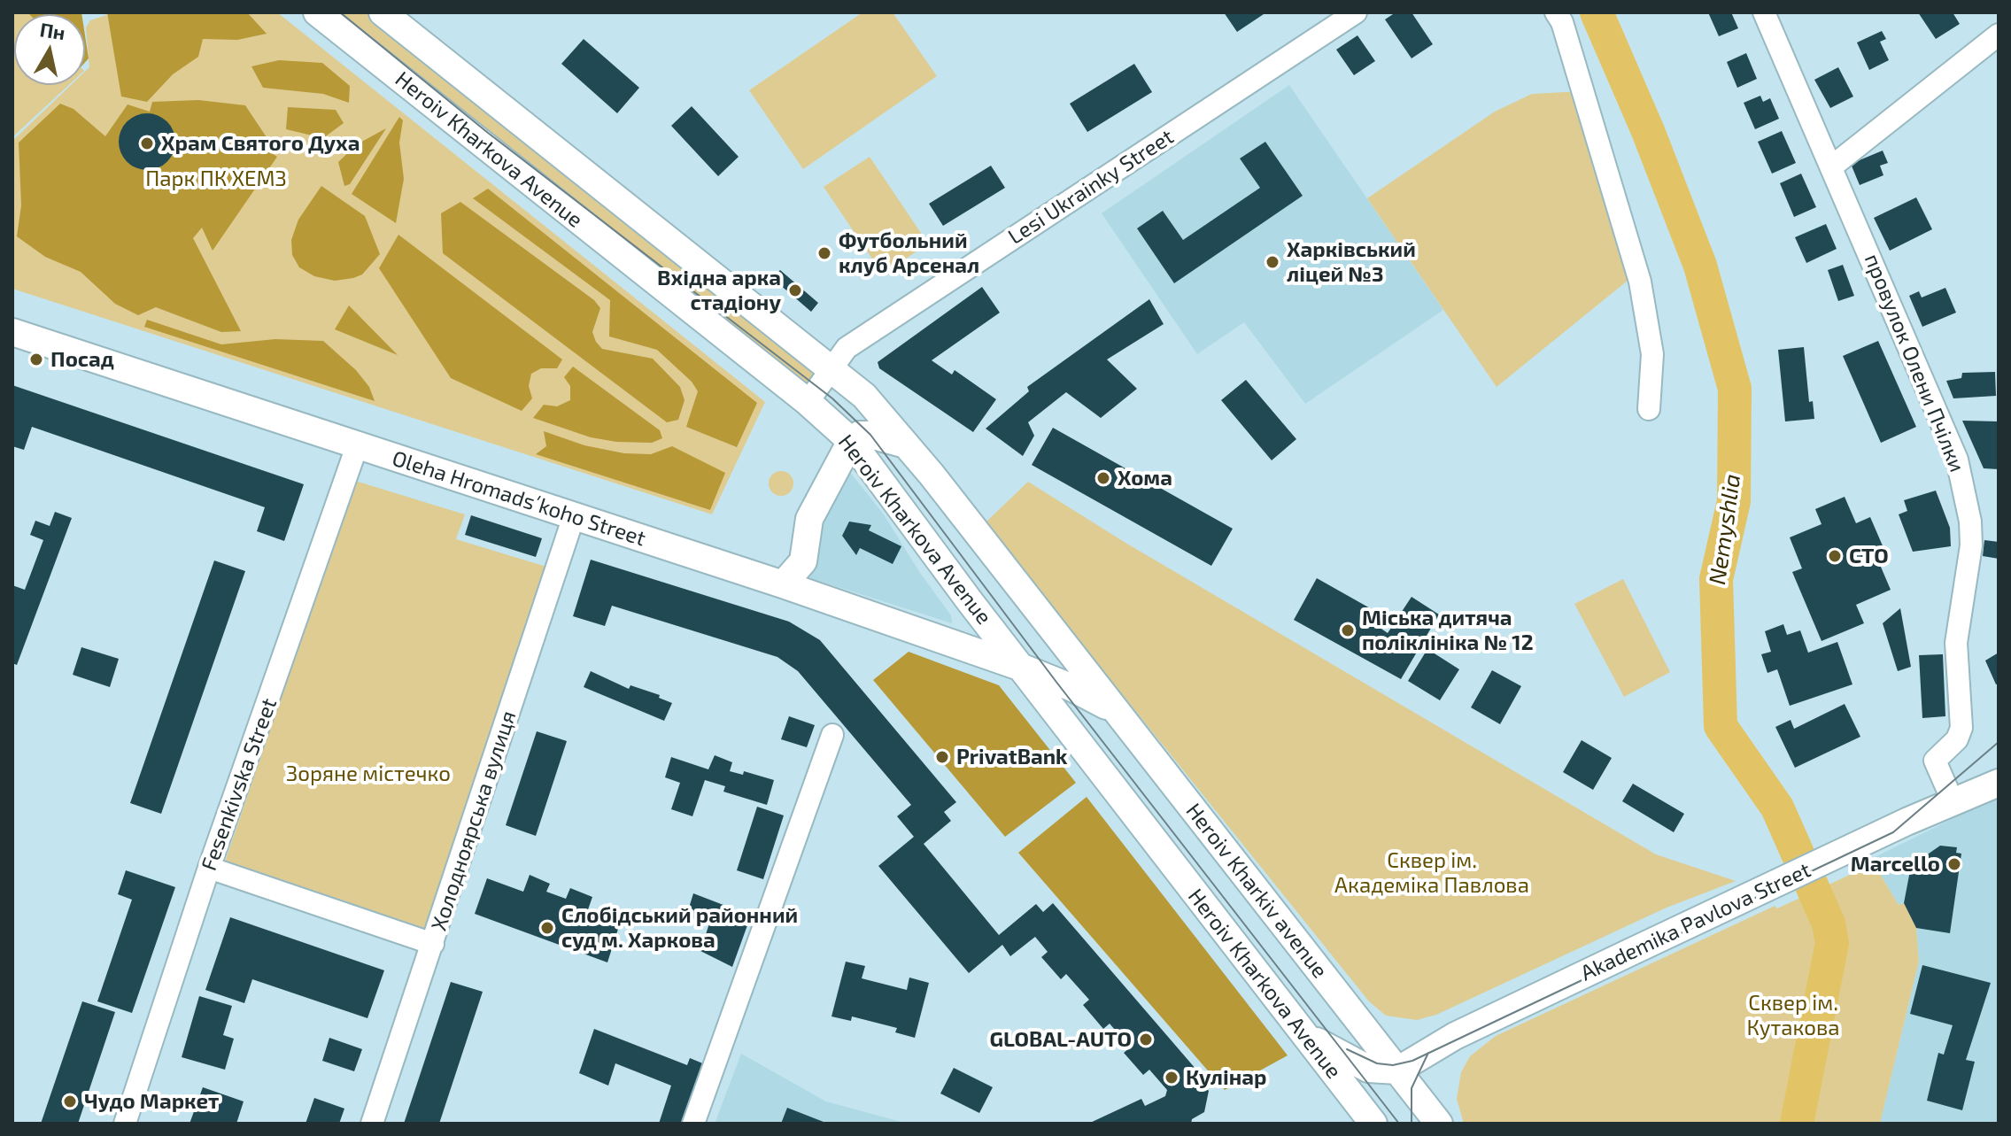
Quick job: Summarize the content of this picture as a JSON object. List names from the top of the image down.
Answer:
{
  "streets": {
    "main road": [
      "Heroiv Kharkova Avenue",
      "Oleha Hromadsʹkoho Street",
      "Heroiv Kharkiv avenue",
      "Akademika Pavlova Street"
    ],
    "street": [
      "Lesi Ukrainky Street",
      "провулок Олени Пчілки",
      "Fesenkivska Street",
      "Холодноярська вулиця"
    ]
  },
  "crossings": [
    ["Heroiv Kharkova Avenue", "Lesi Ukrainky Street"],
    ["Heroiv Kharkova Avenue", "Oleha Hromadsʹkoho Street"],
    ["Heroiv Kharkova Avenue", "Heroiv Kharkiv avenue"],
    ["провулок Олени Пчілки", "Akademika Pavlova Street"],
    ["Oleha Hromadsʹkoho Street", "Fesenkivska Street"],
    ["Oleha Hromadsʹkoho Street", "Холодноярська вулиця"],
    ["Oleha Hromadsʹkoho Street", "Heroiv Kharkiv avenue"],
    ["Heroiv Kharkiv avenue", "Akademika Pavlova Street"]
  ],
  "water": ["Nemyshlia"],
  "parks": [
    "Парк ПК ХЕМЗ",
    "Зоряне містечко",
    "Сквер ім. Академіка Павлова",
    "Сквер ім. Кутакова"
  ],
  "places": [
    "Храм Святого Духа",
    "Футбольний клуб Арсенал",
    "Харківський ліцей №3",
    "Вхідна арка стадіону",
    "Посад",
    "Хома",
    "СТО",
    "Міська дитяча поліклініка № 12",
    "PrivatBank",
    "Marcello",
    "Слобідський районний суд м. Харкова",
    "GLOBAL-AUTO",
    "Кулінар",
    "Чудо Маркет"
  ],
  "north": "top"
}
